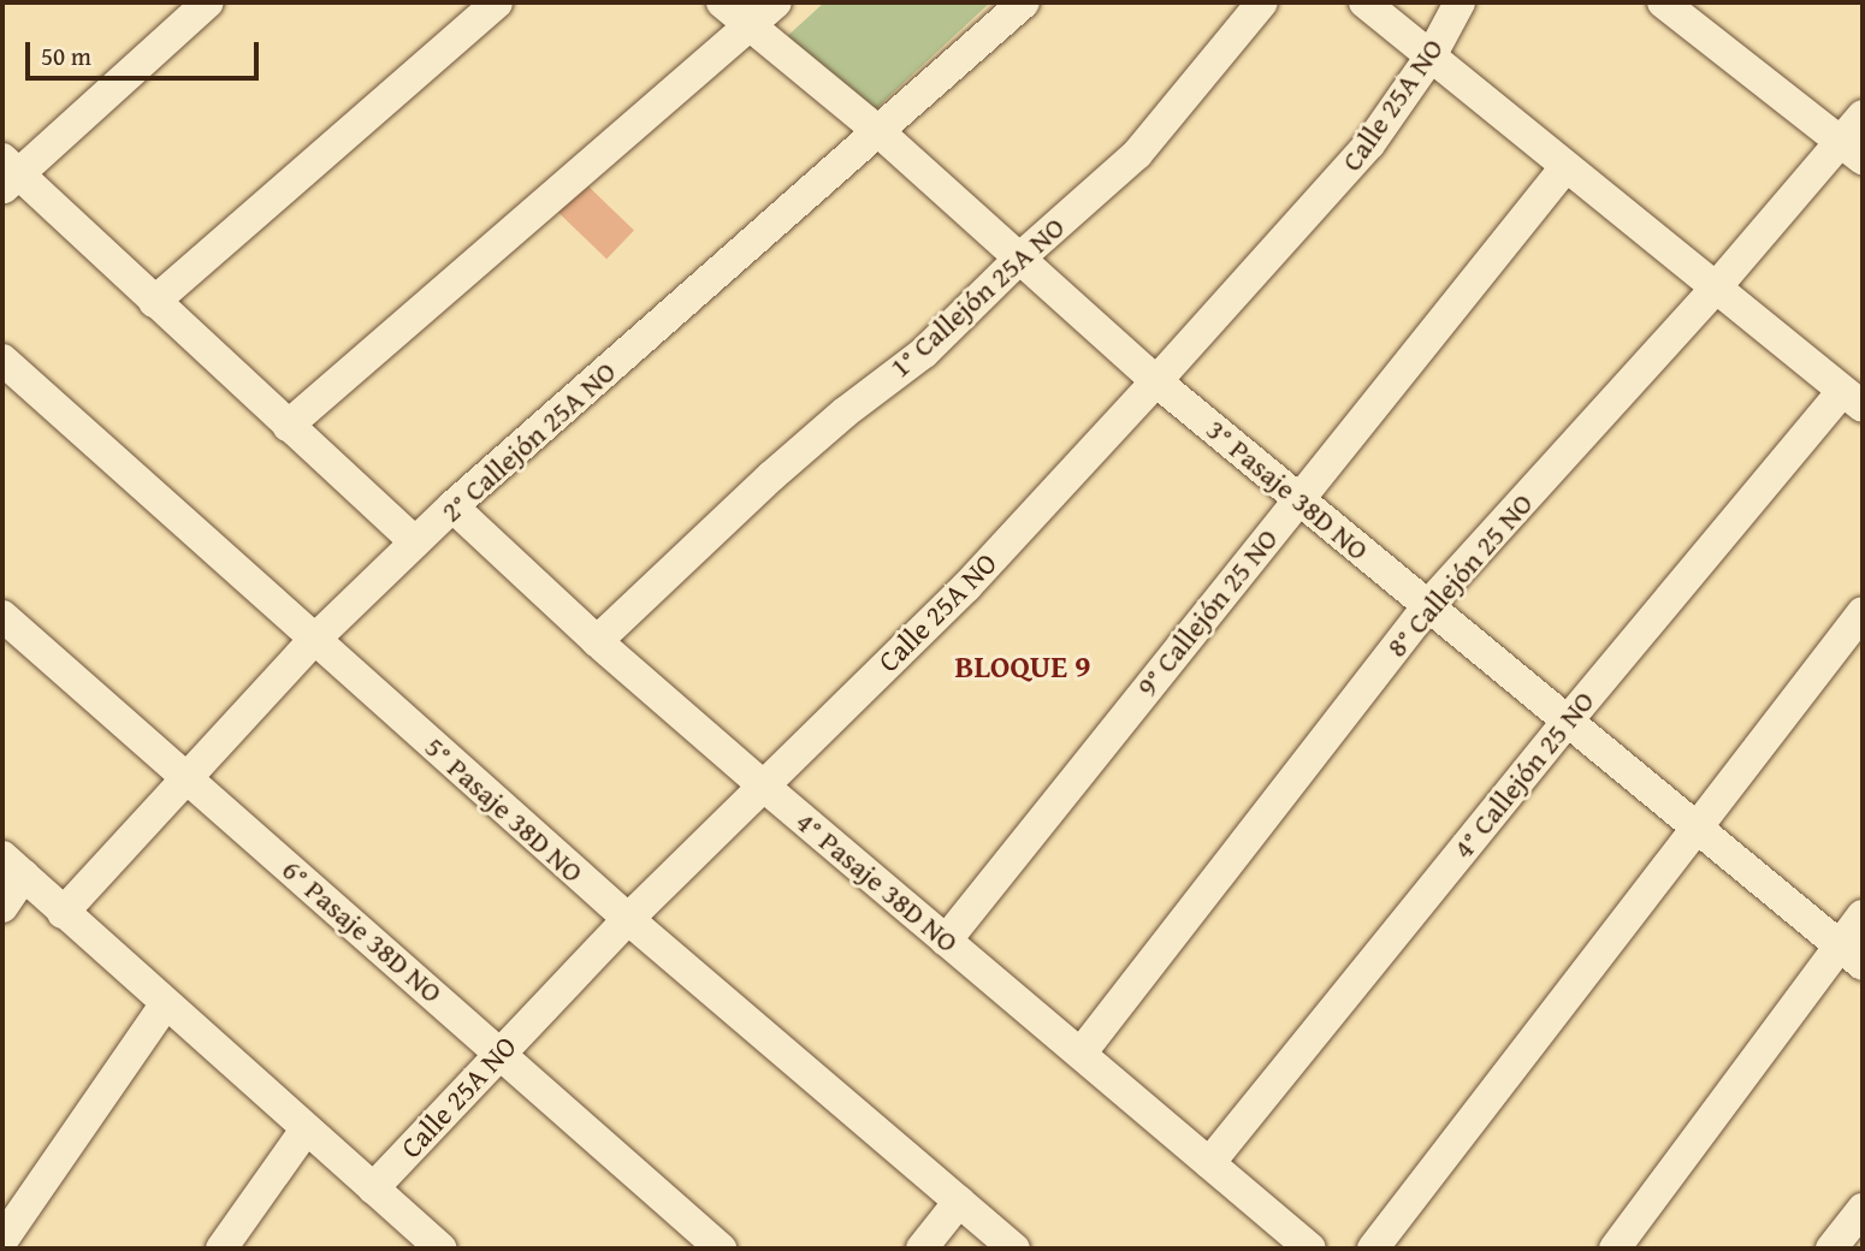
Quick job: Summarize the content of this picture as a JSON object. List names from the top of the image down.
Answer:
{
  "streets": {
    "street": [
      "Calle 25A NO",
      "1° Callejón 25A NO",
      "2° Callejón 25A NO",
      "3° Pasaje 38D NO",
      "8° Callejón 25 NO",
      "9° Callejón 25 NO",
      "4° Callejón 25 NO",
      "5° Pasaje 38D NO",
      "4° Pasaje 38D NO",
      "6° Pasaje 38D NO"
    ]
  },
  "crossings": [
    ["Calle 25A NO", "3° Pasaje 38D NO"],
    ["Calle 25A NO", "5° Pasaje 38D NO"],
    ["Calle 25A NO", "4° Pasaje 38D NO"],
    ["Calle 25A NO", "6° Pasaje 38D NO"],
    ["1° Callejón 25A NO", "3° Pasaje 38D NO"],
    ["1° Callejón 25A NO", "4° Pasaje 38D NO"],
    ["2° Callejón 25A NO", "3° Pasaje 38D NO"],
    ["2° Callejón 25A NO", "5° Pasaje 38D NO"],
    ["2° Callejón 25A NO", "4° Pasaje 38D NO"],
    ["2° Callejón 25A NO", "6° Pasaje 38D NO"],
    ["3° Pasaje 38D NO", "8° Callejón 25 NO"],
    ["3° Pasaje 38D NO", "9° Callejón 25 NO"],
    ["3° Pasaje 38D NO", "4° Callejón 25 NO"],
    ["8° Callejón 25 NO", "4° Pasaje 38D NO"],
    ["9° Callejón 25 NO", "4° Pasaje 38D NO"],
    ["4° Callejón 25 NO", "4° Pasaje 38D NO"]
  ],
  "districts": ["BLOQUE 9"],
  "scale_bar": "50 m"
}
